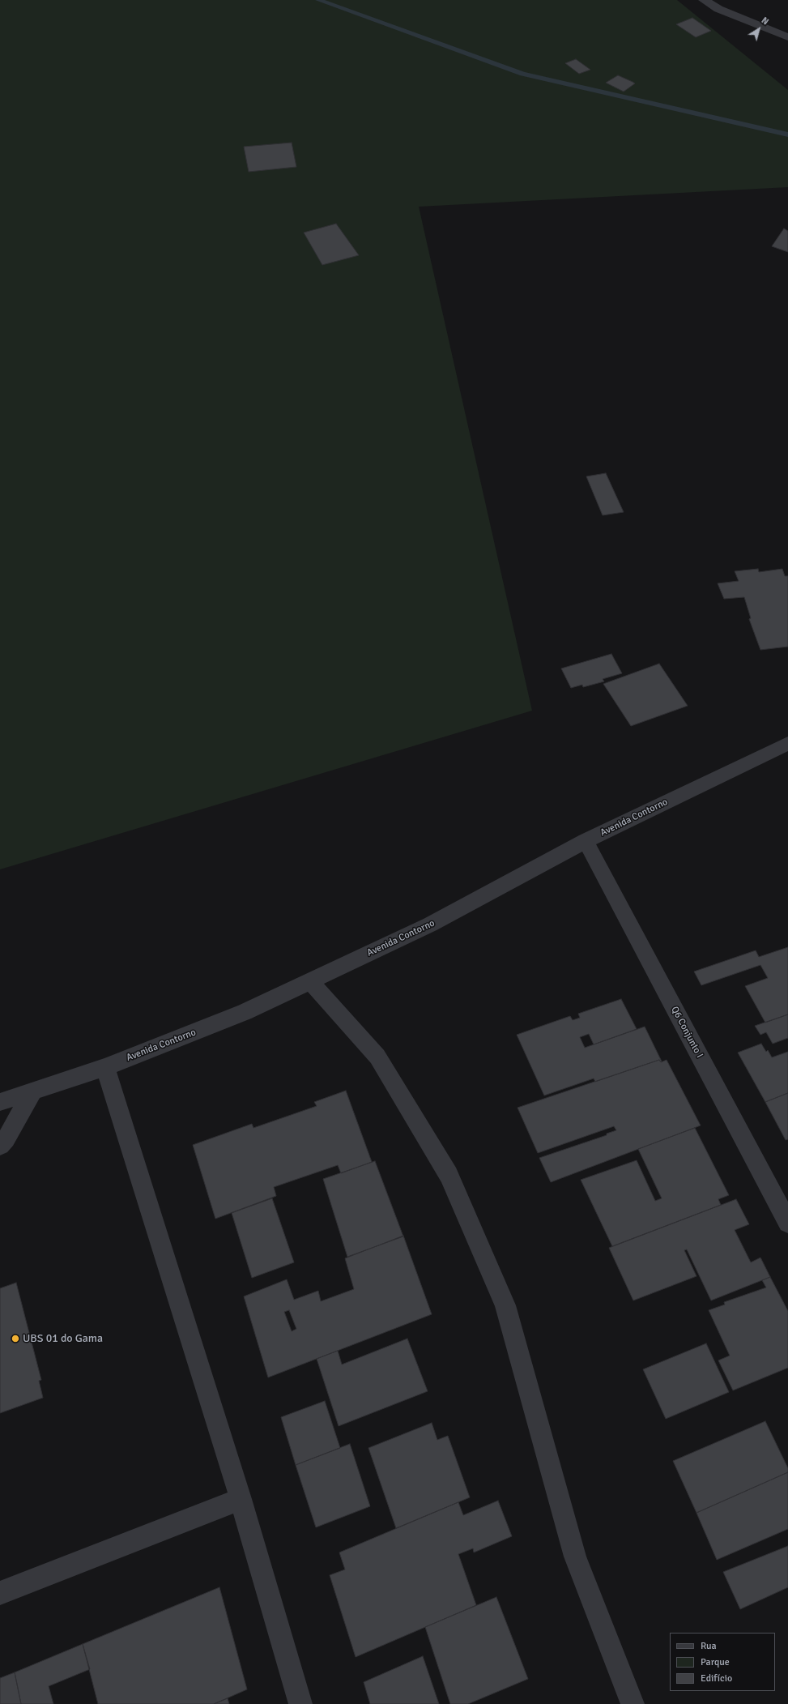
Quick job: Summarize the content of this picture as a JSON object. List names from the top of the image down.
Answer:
{
  "streets": {
    "street": ["Avenida Contorno", "Q6 Conjunto I"]
  },
  "crossings": [
    ["Avenida Contorno", "Q6 Conjunto I"]
  ],
  "places": ["UBS 01 do Gama"],
  "legend": ["Rua", "Parque", "Edifício"],
  "north": "top right"
}
